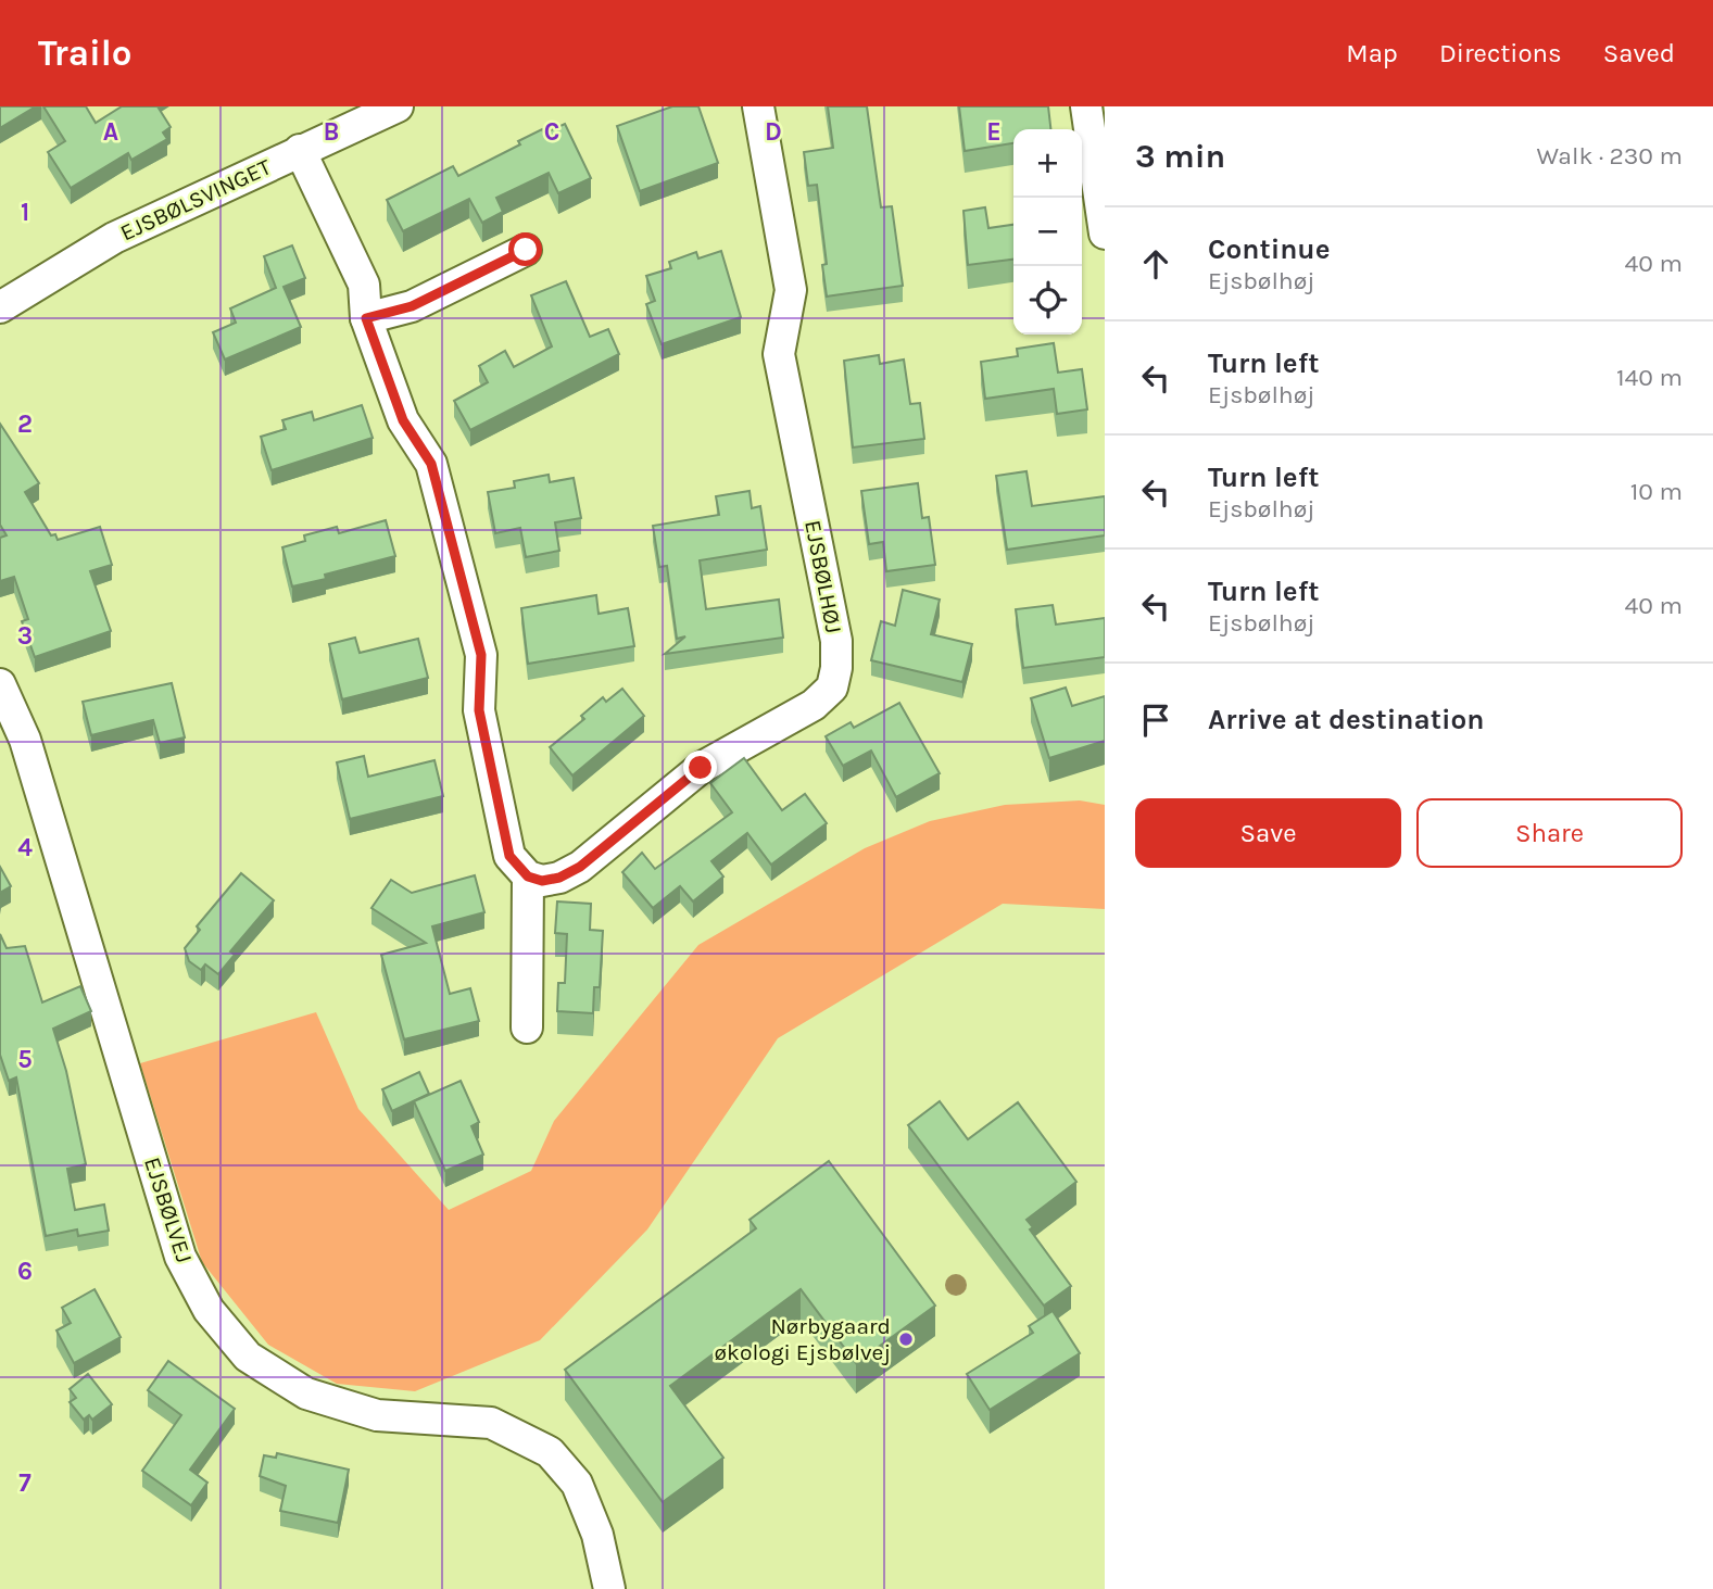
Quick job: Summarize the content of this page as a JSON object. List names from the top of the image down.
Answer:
{
  "streets": {
    "street": ["EJSBØLSVINGET", "EJSBØLHØJ", "EJSBØLVEJ"]
  },
  "places": ["Nørbygaard økologi Ejsbølvej"],
  "page": {
    "header": "Trailo",
    "nav": ["Map", "Directions", "Saved"],
    "heading": ["3 min", "Walk · 230 m"],
    "map_buttons": ["+", "−"],
    "list": [
      ["Continue", "Ejsbølhøj", "40 m"],
      ["Turn left", "Ejsbølhøj", "140 m"],
      ["Turn left", "Ejsbølhøj", "10 m"],
      ["Turn left", "Ejsbølhøj", "40 m"],
      "Arrive at destination"
    ],
    "buttons": ["Save", "Share"]
  },
  "grid": {
    "columns": [
      "A",
      "B",
      "C",
      "D",
      "E"
    ],
    "rows": [
      "1",
      "2",
      "3",
      "4",
      "5",
      "6",
      "7"
    ]
  }
}
